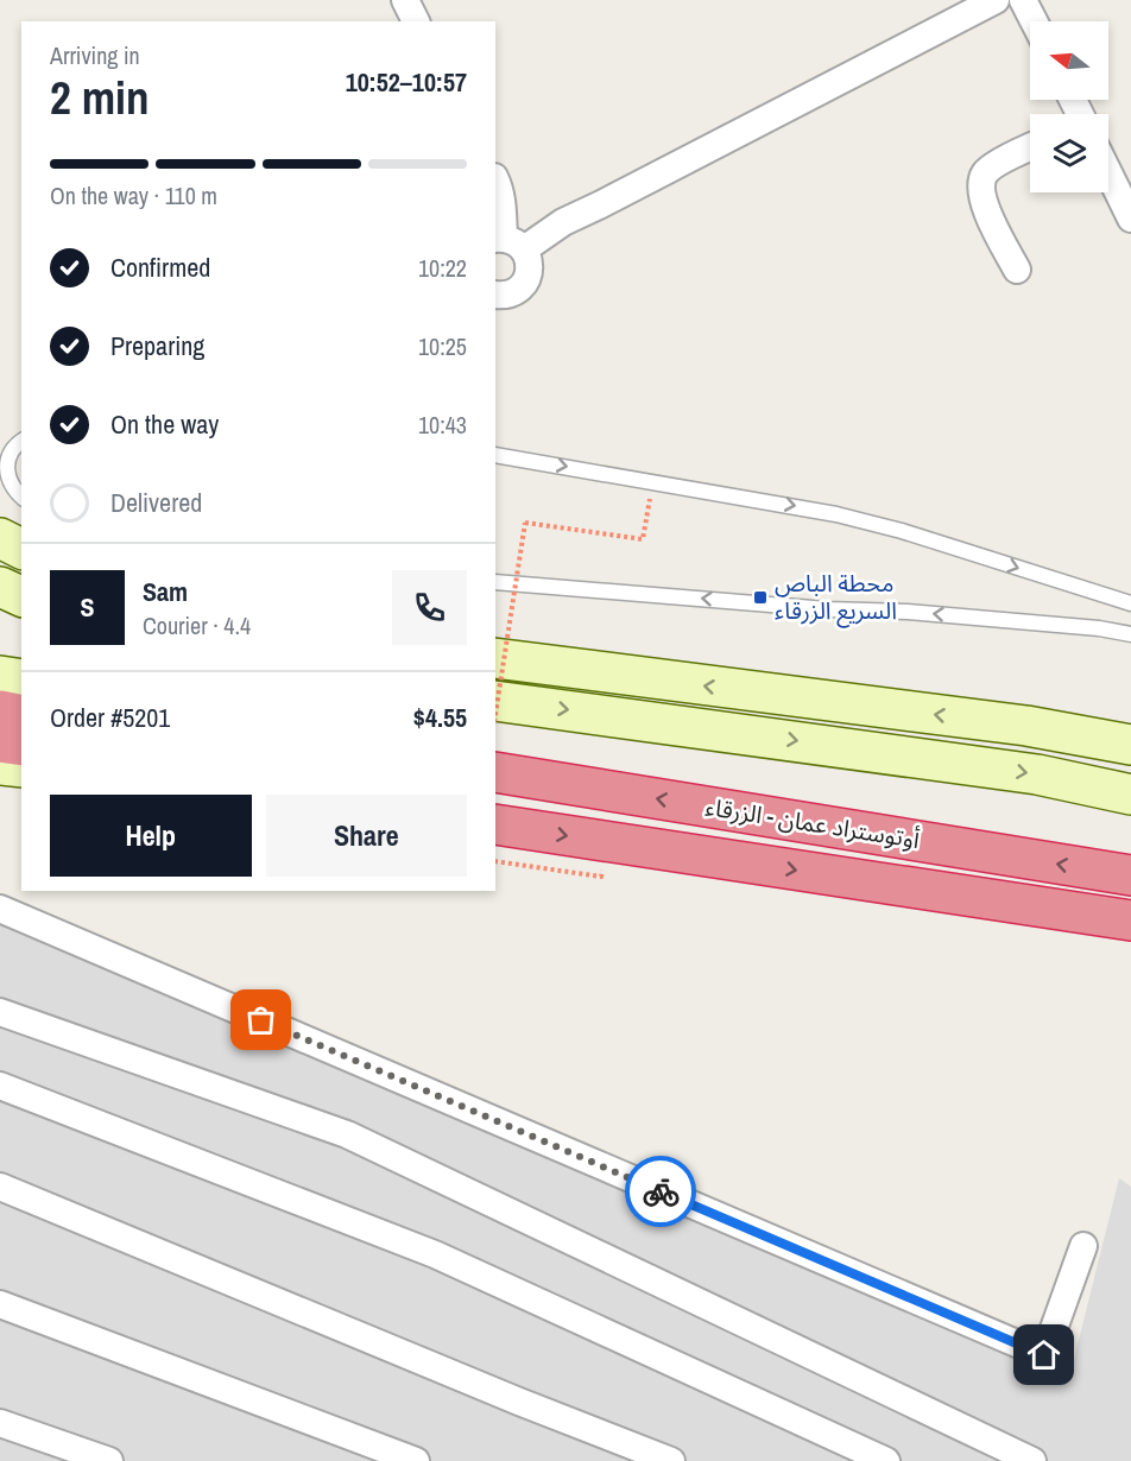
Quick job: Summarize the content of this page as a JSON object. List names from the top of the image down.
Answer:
{
  "streets": {
    "highway": ["أوتوستراد عمان - الزرقاء"]
  },
  "places": {
    "transit": ["محطة الباص السريع الزرقاء"]
  },
  "north": "left",
  "page": {
    "heading": ["2 min", "Arriving in", "10:52–10:57"],
    "panel": [
      "Sam",
      "Courier · 4.4",
      "Order #5201",
      "$4.55"
    ],
    "bar": "On the way · 110 m",
    "list": [
      ["Confirmed", "10:22"],
      ["Preparing", "10:25"],
      ["On the way", "10:43"],
      "Delivered"
    ],
    "round": "S",
    "buttons": ["Help", "Share"]
  }
}
